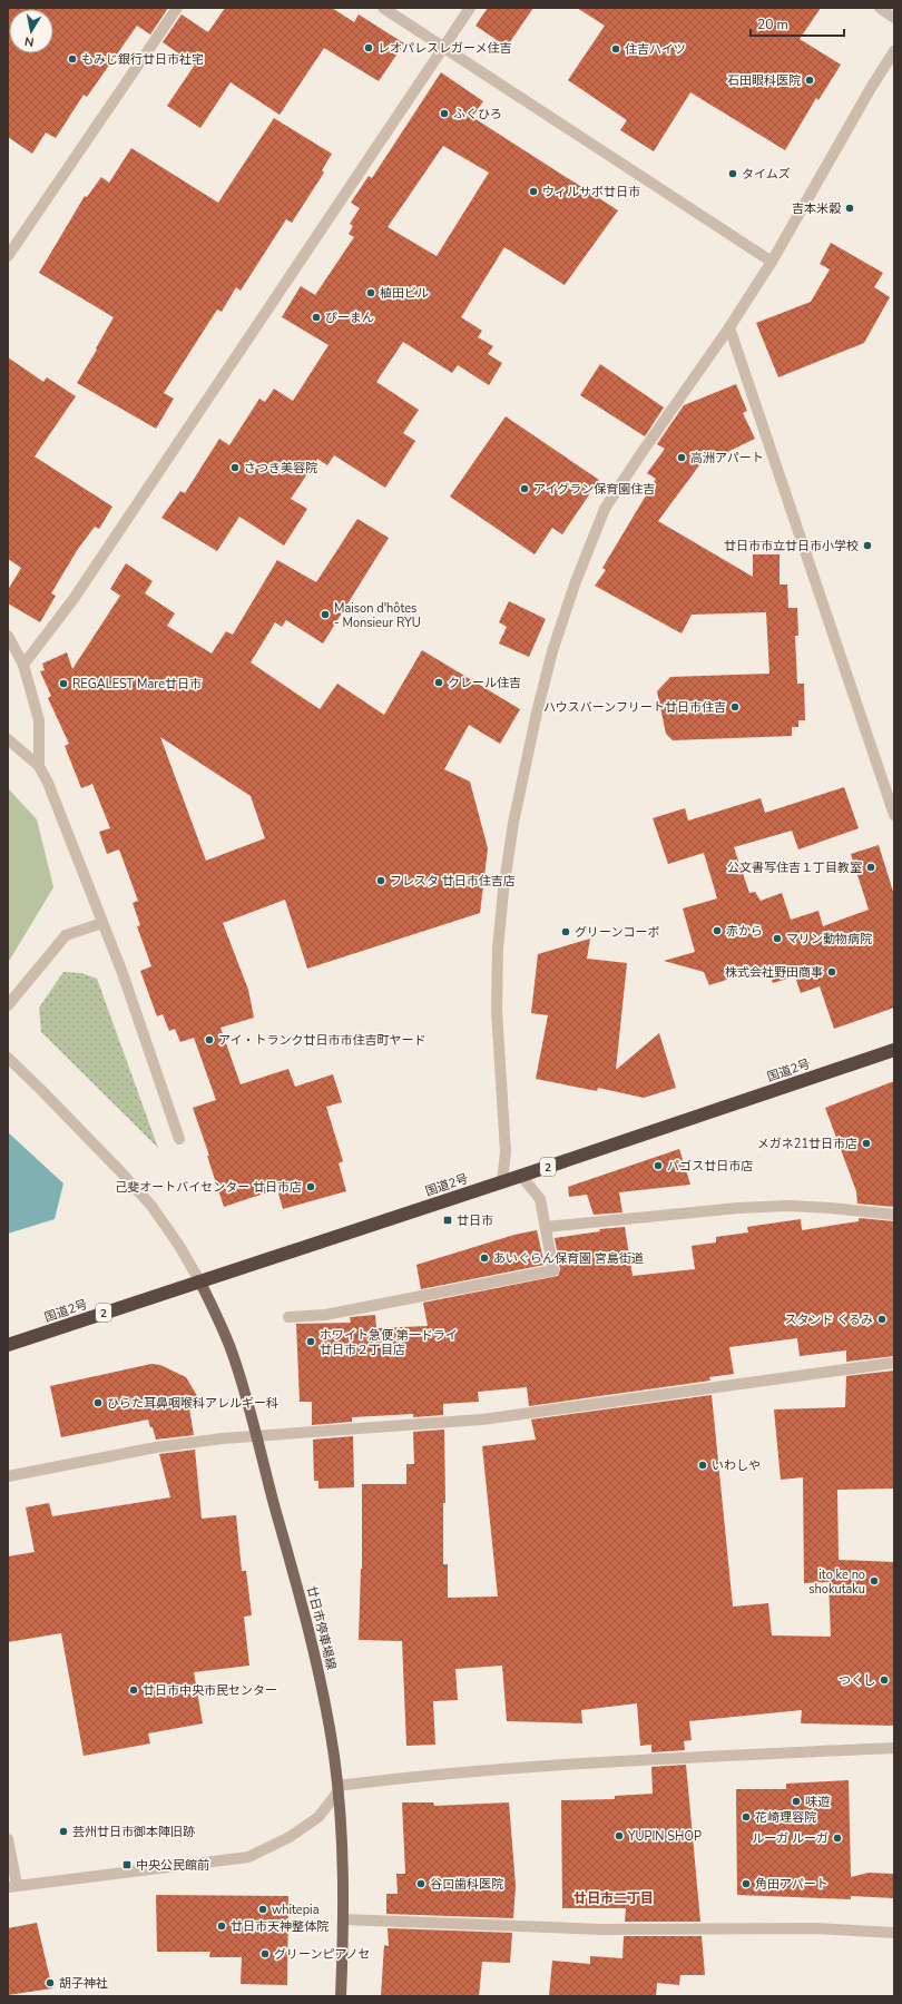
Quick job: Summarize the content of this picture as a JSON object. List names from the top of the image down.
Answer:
{
  "streets": {
    "highway": ["国道2号", "2"],
    "main road": ["廿日市停車場線"]
  },
  "crossings": [
    ["国道2号", "廿日市停車場線"]
  ],
  "districts": ["廿日市二丁目"],
  "places": {
    "other": [
      "レオパレスレガーメ住吉",
      "住吉ハイツ",
      "もみじ銀行廿日市社宅",
      "石田眼科医院",
      "ふくひろ",
      "タイムズ",
      "ウィルサポ廿日市",
      "吉本米穀",
      "植田ビル",
      "ぴーまん",
      "高洲アパート",
      "さつき美容院",
      "アイグラン保育園住吉",
      "廿日市市立廿日市小学校",
      "Maison d'hôtes - Monsieur RYU",
      "クレール住吉",
      "REGALEST Mare廿日市",
      "ハウスバーンフリート廿日市住吉",
      "公文書写住吉１丁目教室",
      "フレスタ 廿日市住吉店",
      "赤から",
      "グリーンコーポ",
      "マリン動物病院",
      "株式会社野田商事",
      "アイ・トランク廿日市市住吉町ヤード",
      "メガネ21廿日市店",
      "パゴス廿日市店",
      "己斐オートバイセンター 廿日市店",
      "あいぐらん保育園 宮島街道",
      "スタンド くるみ",
      "ホワイト急便 第一ドライ 廿日市２丁目店",
      "ひらた耳鼻咽喉科アレルギー科",
      "いわしや",
      "ito ke no shokutaku",
      "つくし",
      "廿日市中央市民センター",
      "味遊",
      "花崎理容院",
      "芸州廿日市御本陣旧跡",
      "YUPIN SHOP",
      "ルーガ ルーガ",
      "谷口歯科医院",
      "角田アパート",
      "whitepia",
      "廿日市天神整体院",
      "グリーンピアノセ",
      "胡子神社"
    ],
    "transit": ["廿日市", "中央公民館前"]
  },
  "scale_bar": "20 m",
  "north": "bottom"
}
